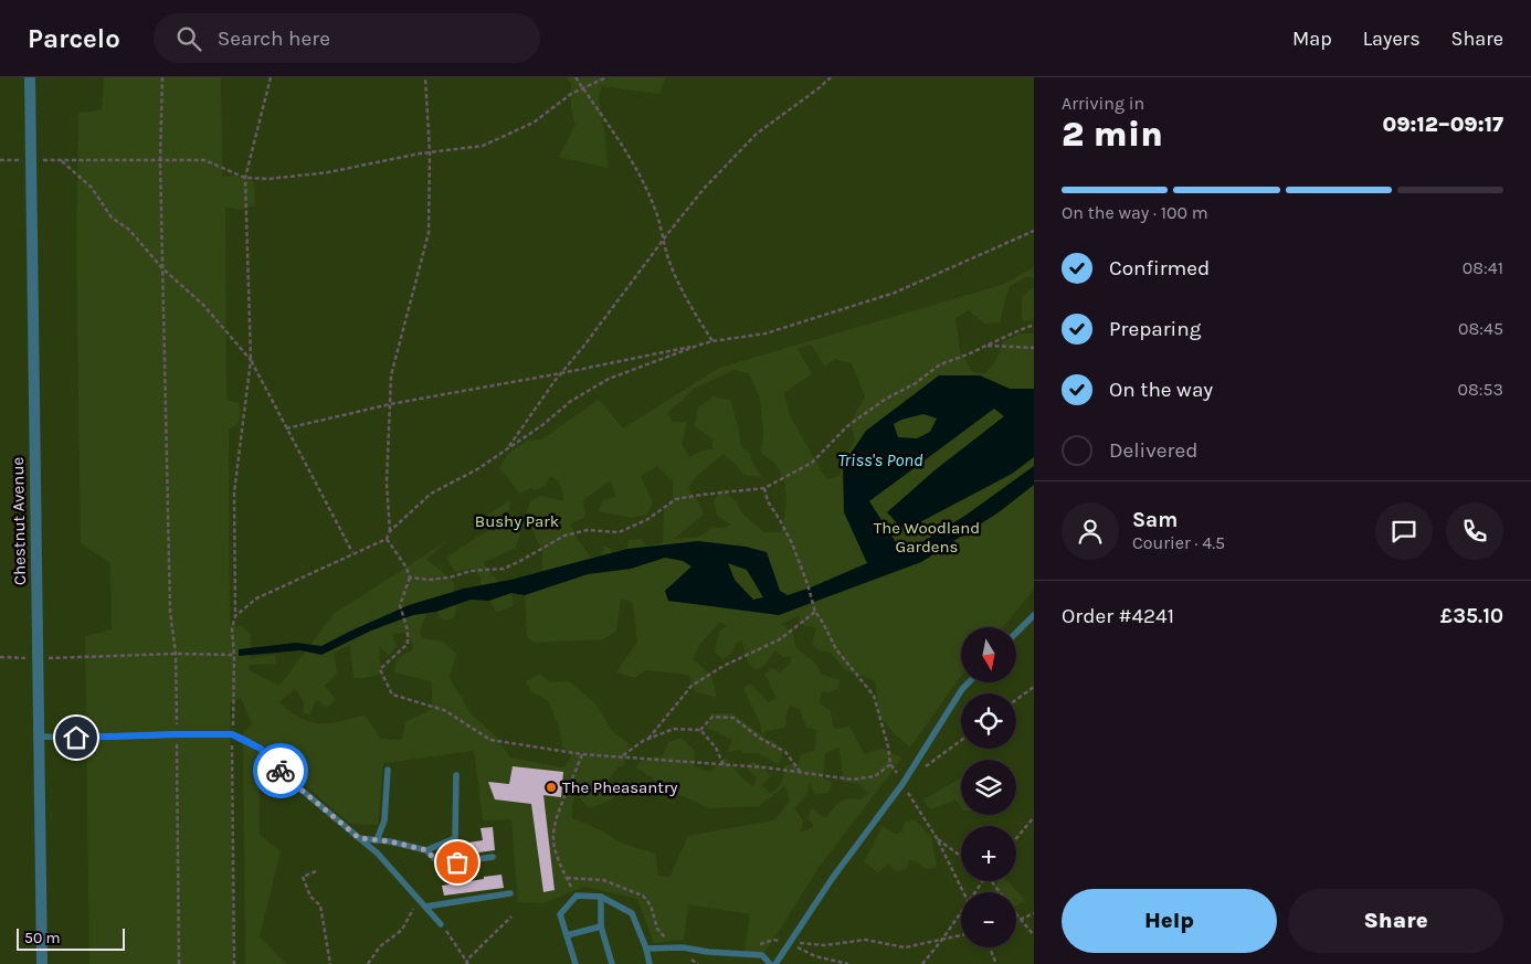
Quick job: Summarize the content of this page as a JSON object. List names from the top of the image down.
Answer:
{
  "streets": {
    "street": ["Chestnut Avenue"]
  },
  "water": ["Triss's Pond"],
  "parks": ["Bushy Park", "The Woodland Gardens"],
  "places": ["The Pheasantry"],
  "scale_bar": "50 m",
  "north": "bottom",
  "page": {
    "header": "Parcelo",
    "search": "Search here",
    "nav": ["Map", "Layers", "Share"],
    "heading": ["2 min", "Arriving in", "09:12–09:17"],
    "panel": [
      "Sam",
      "Courier · 4.5",
      "Order #4241",
      "£35.10"
    ],
    "bar": "On the way · 100 m",
    "list": [
      ["Confirmed", "08:41"],
      ["Preparing", "08:45"],
      ["On the way", "08:53"],
      "Delivered"
    ],
    "map_buttons": ["+", "−"],
    "buttons": ["Help", "Share"],
    "scale": "50 m"
  }
}
